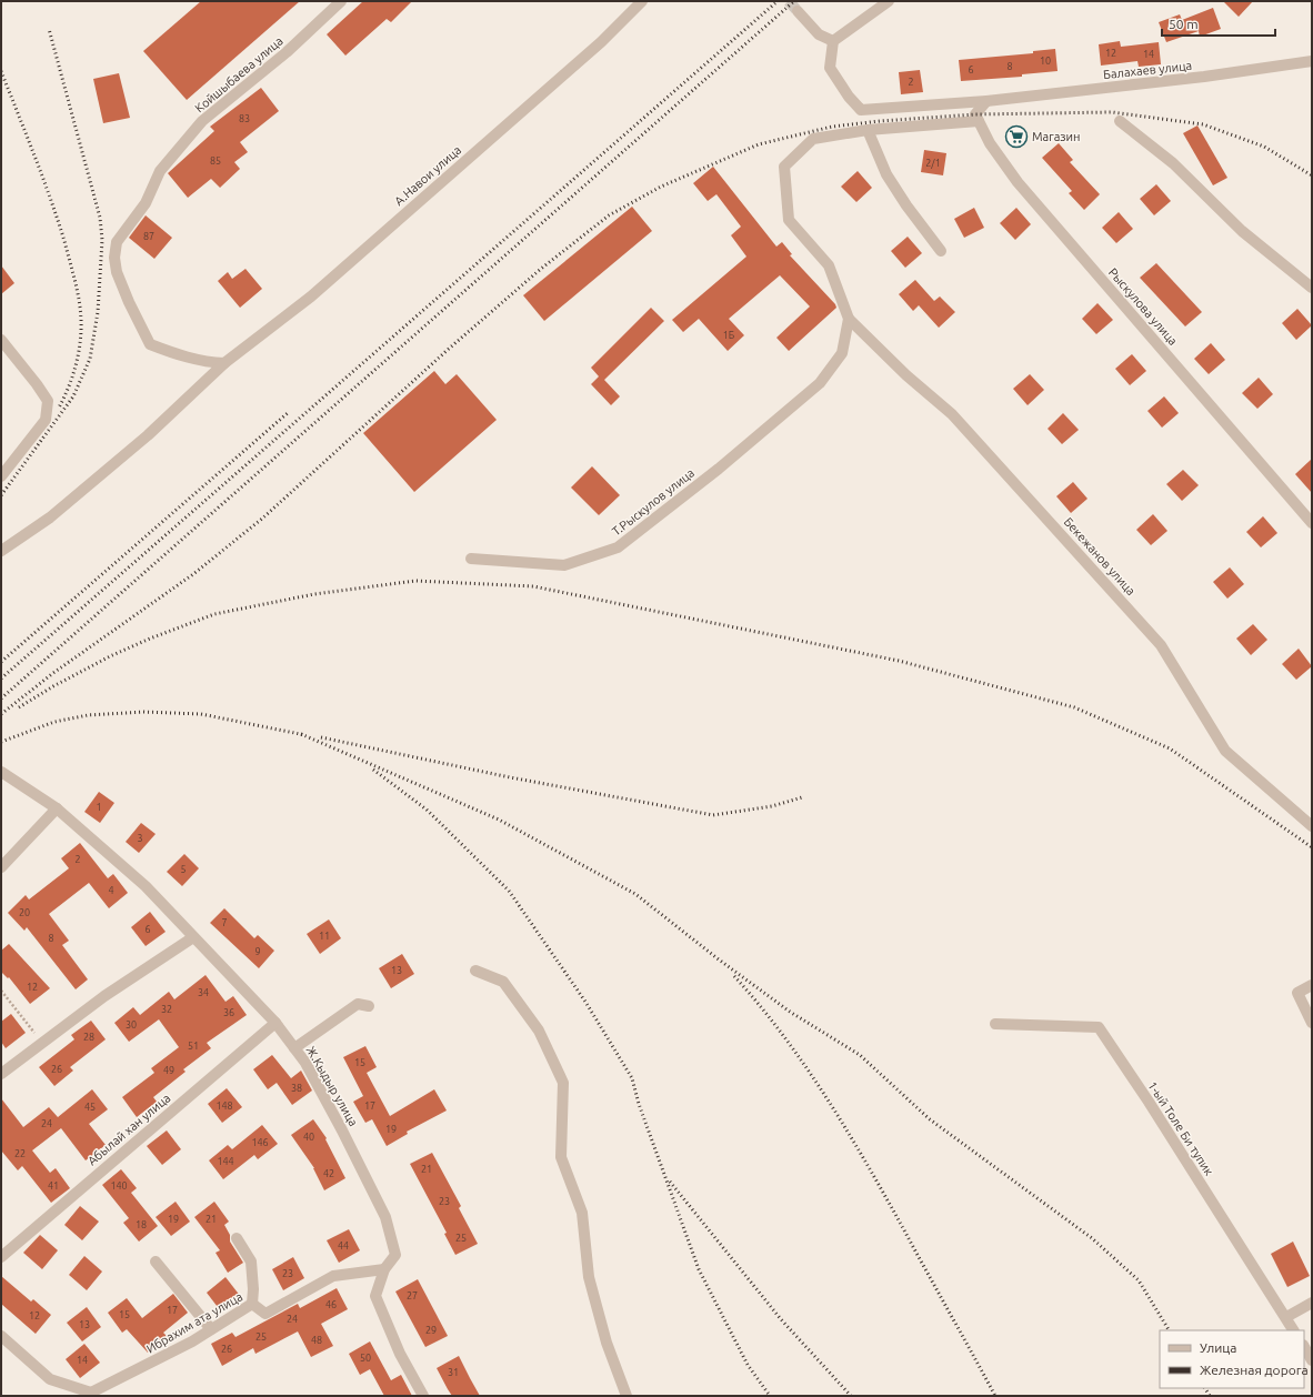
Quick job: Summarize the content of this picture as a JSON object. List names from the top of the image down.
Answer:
{
  "streets": {
    "street": [
      "Балахаев улица",
      "Койшыбаева улица",
      "А.Навои улица",
      "Рыскулова улица",
      "Т.Рыскулов улица",
      "Бекежанов улица",
      "Ж.Кыдыр улица",
      "1-ый Толе Би тупик",
      "Абылай хан улица",
      "Ибрахим ата улица"
    ]
  },
  "crossings": [
    ["Койшыбаева улица", "А.Навои улица"],
    ["Т.Рыскулов улица", "Бекежанов улица"],
    ["Ж.Кыдыр улица", "Абылай хан улица"],
    ["Ж.Кыдыр улица", "Ибрахим ата улица"]
  ],
  "places": {
    "supermarket": ["Магазин"]
  },
  "house_numbers": [
    "12",
    "14",
    "10",
    "8",
    "6",
    "2",
    "83",
    "85",
    "2/1",
    "87",
    "1Б",
    "1",
    "3",
    "2",
    "5",
    "4",
    "20",
    "7",
    "6",
    "11",
    "8",
    "9",
    "13",
    "12",
    "34",
    "32",
    "36",
    "30",
    "28",
    "51",
    "15",
    "26",
    "49",
    "38",
    "148",
    "17",
    "45",
    "24",
    "19",
    "40",
    "146",
    "22",
    "144",
    "21",
    "42",
    "41",
    "140",
    "23",
    "19",
    "21",
    "18",
    "25",
    "44",
    "23",
    "27",
    "46",
    "17",
    "15",
    "12",
    "24",
    "13",
    "29",
    "25",
    "48",
    "26",
    "50",
    "14",
    "31"
  ],
  "legend": ["Улица", "Железная дорога"],
  "scale_bar": "50 m"
}
